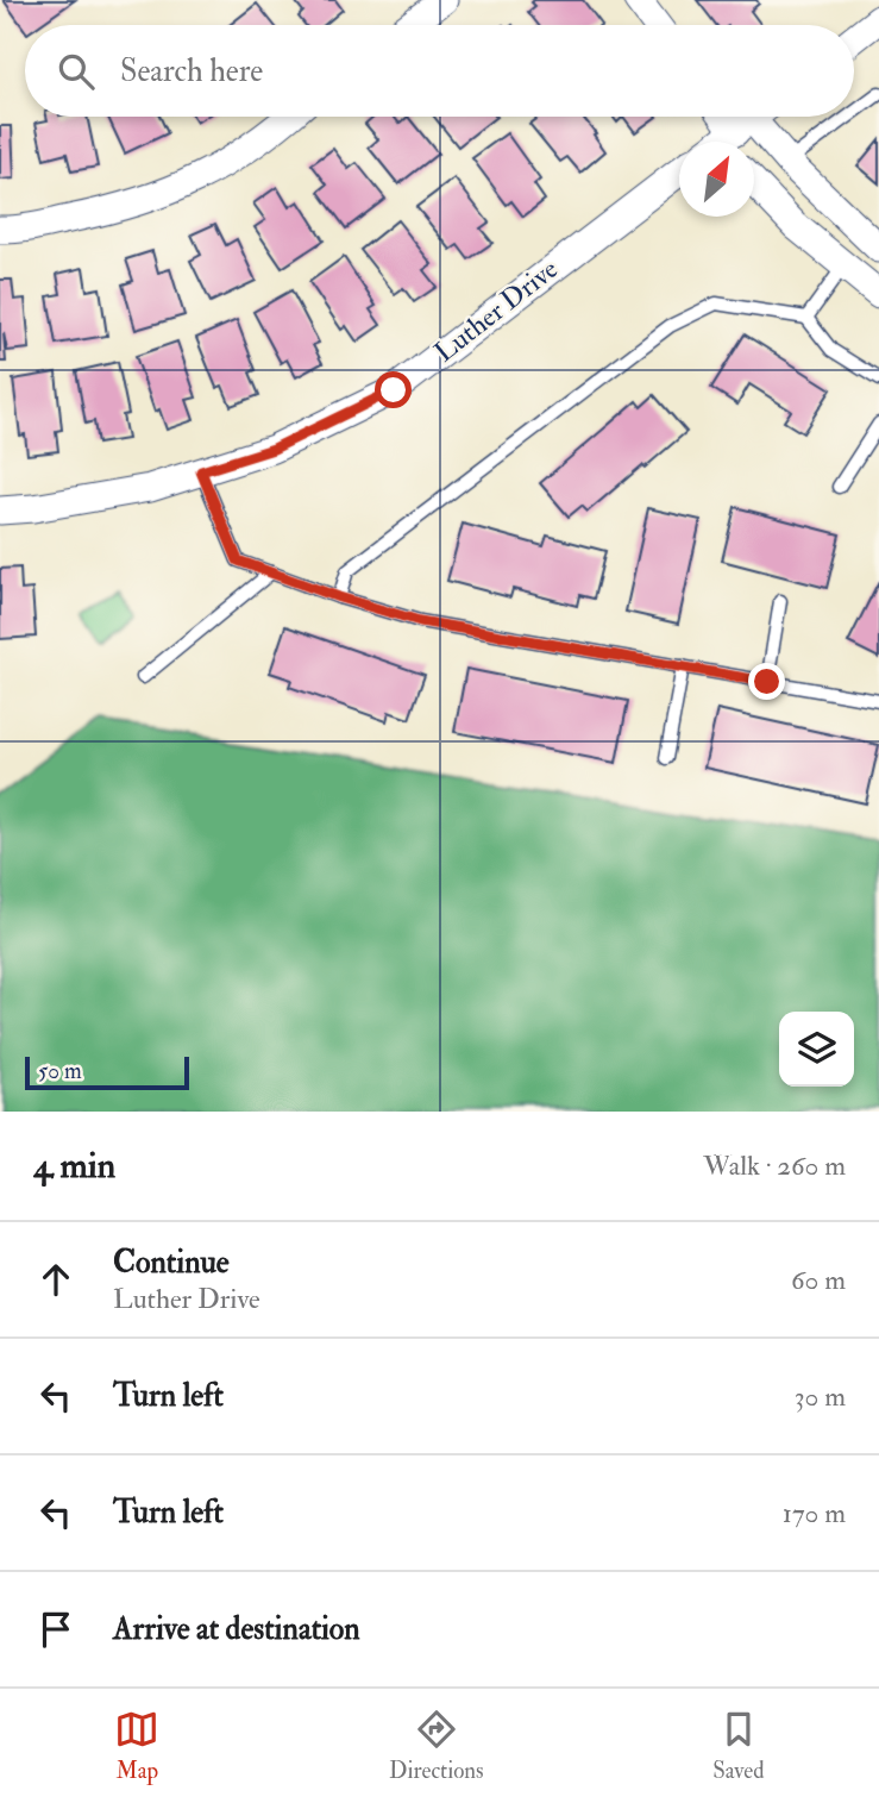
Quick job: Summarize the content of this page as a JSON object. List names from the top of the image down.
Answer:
{
  "streets": {
    "street": ["Luther Drive"]
  },
  "scale_bar": "50 m",
  "north": "top right",
  "page": {
    "search": "Search here",
    "scale": "50 m",
    "heading": ["4 min", "Walk · 260 m"],
    "list": [
      ["Continue", "Luther Drive", "60 m"],
      ["Turn left", "30 m"],
      ["Turn left", "170 m"],
      "Arrive at destination"
    ],
    "nav": ["Map", "Directions", "Saved"]
  }
}
